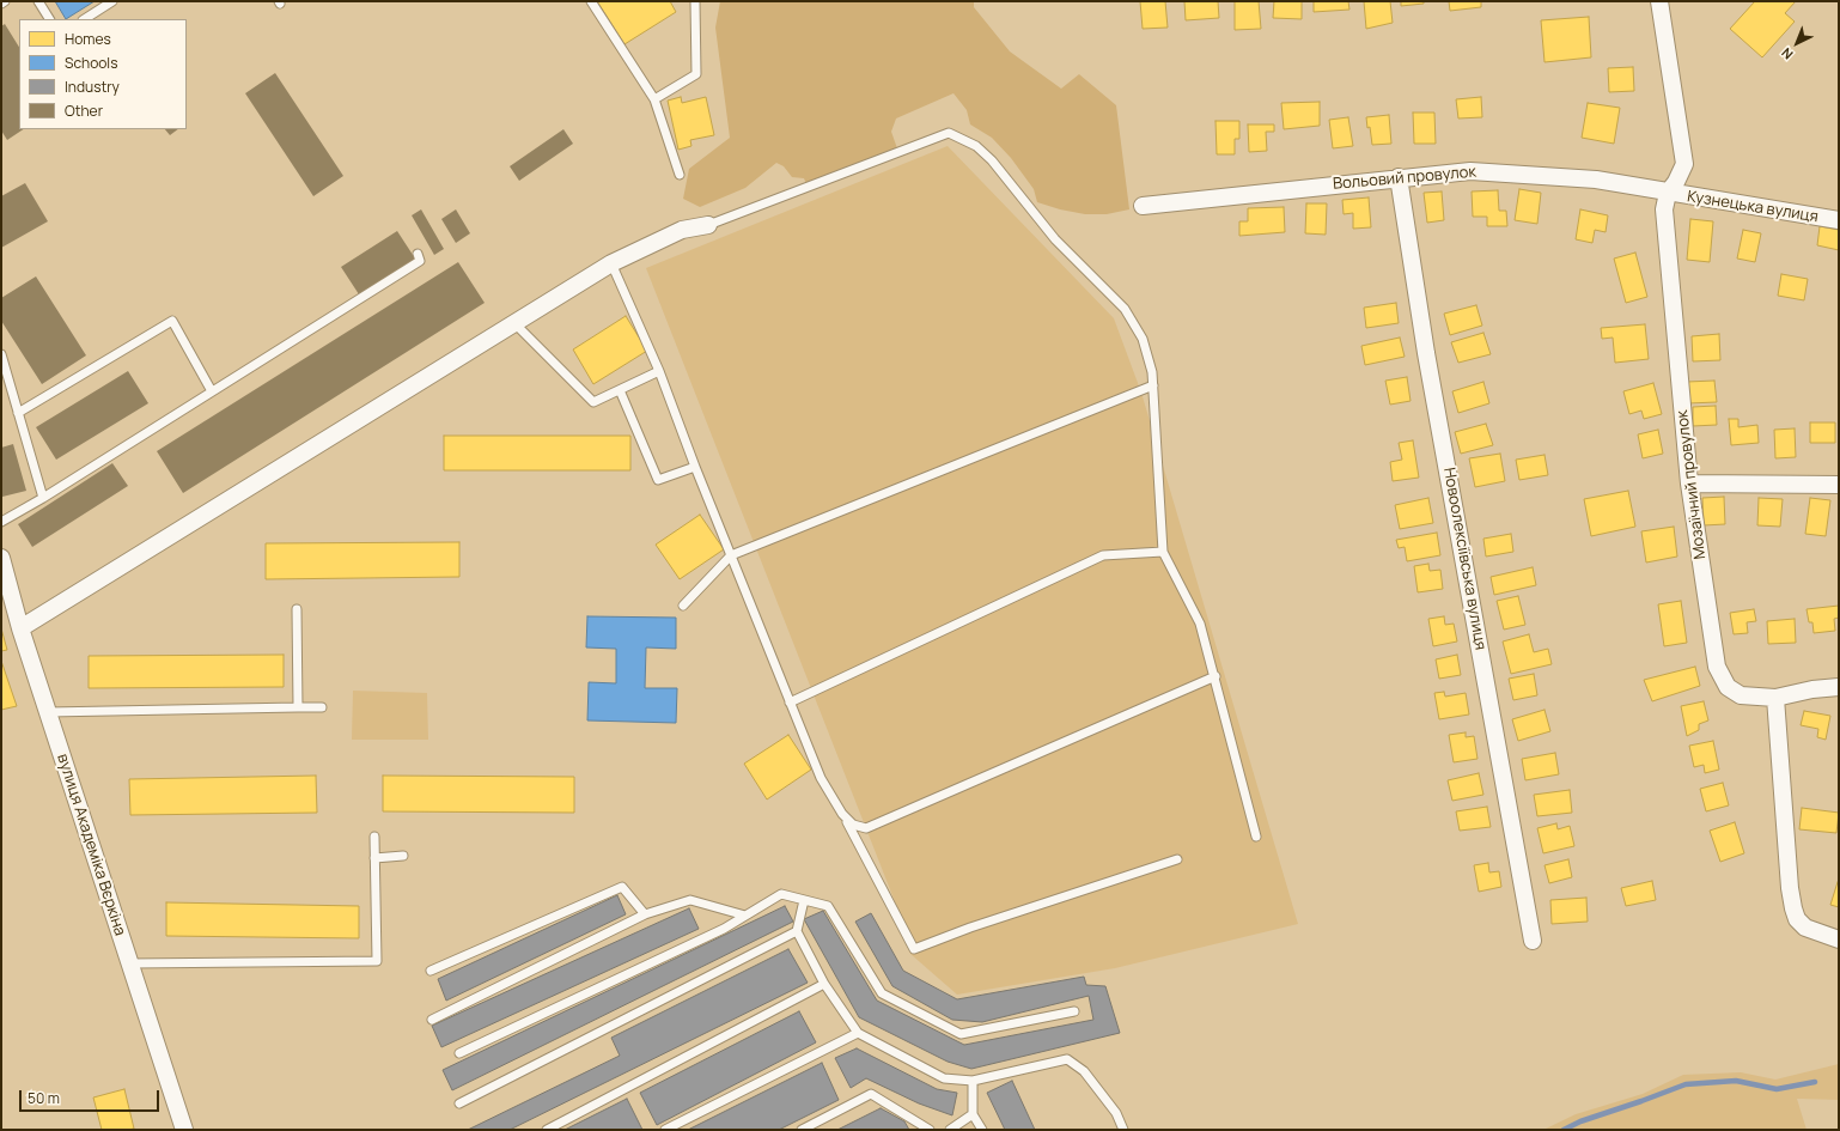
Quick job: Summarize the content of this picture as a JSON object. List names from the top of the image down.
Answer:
{
  "streets": {
    "street": [
      "Вольовий провулок",
      "Кузнецька вулиця",
      "Мозаїчний провулок",
      "Новоолексіївська вулиця",
      "вулиця Академіка Вєркіна"
    ]
  },
  "crossings": [
    ["Вольовий провулок", "Кузнецька вулиця"],
    ["Вольовий провулок", "Мозаїчний провулок"],
    ["Вольовий провулок", "Новоолексіївська вулиця"],
    ["Кузнецька вулиця", "Мозаїчний провулок"]
  ],
  "legend": [
    "Homes",
    "Schools",
    "Industry",
    "Other"
  ],
  "scale_bar": "50 m",
  "north": "bottom left"
}
